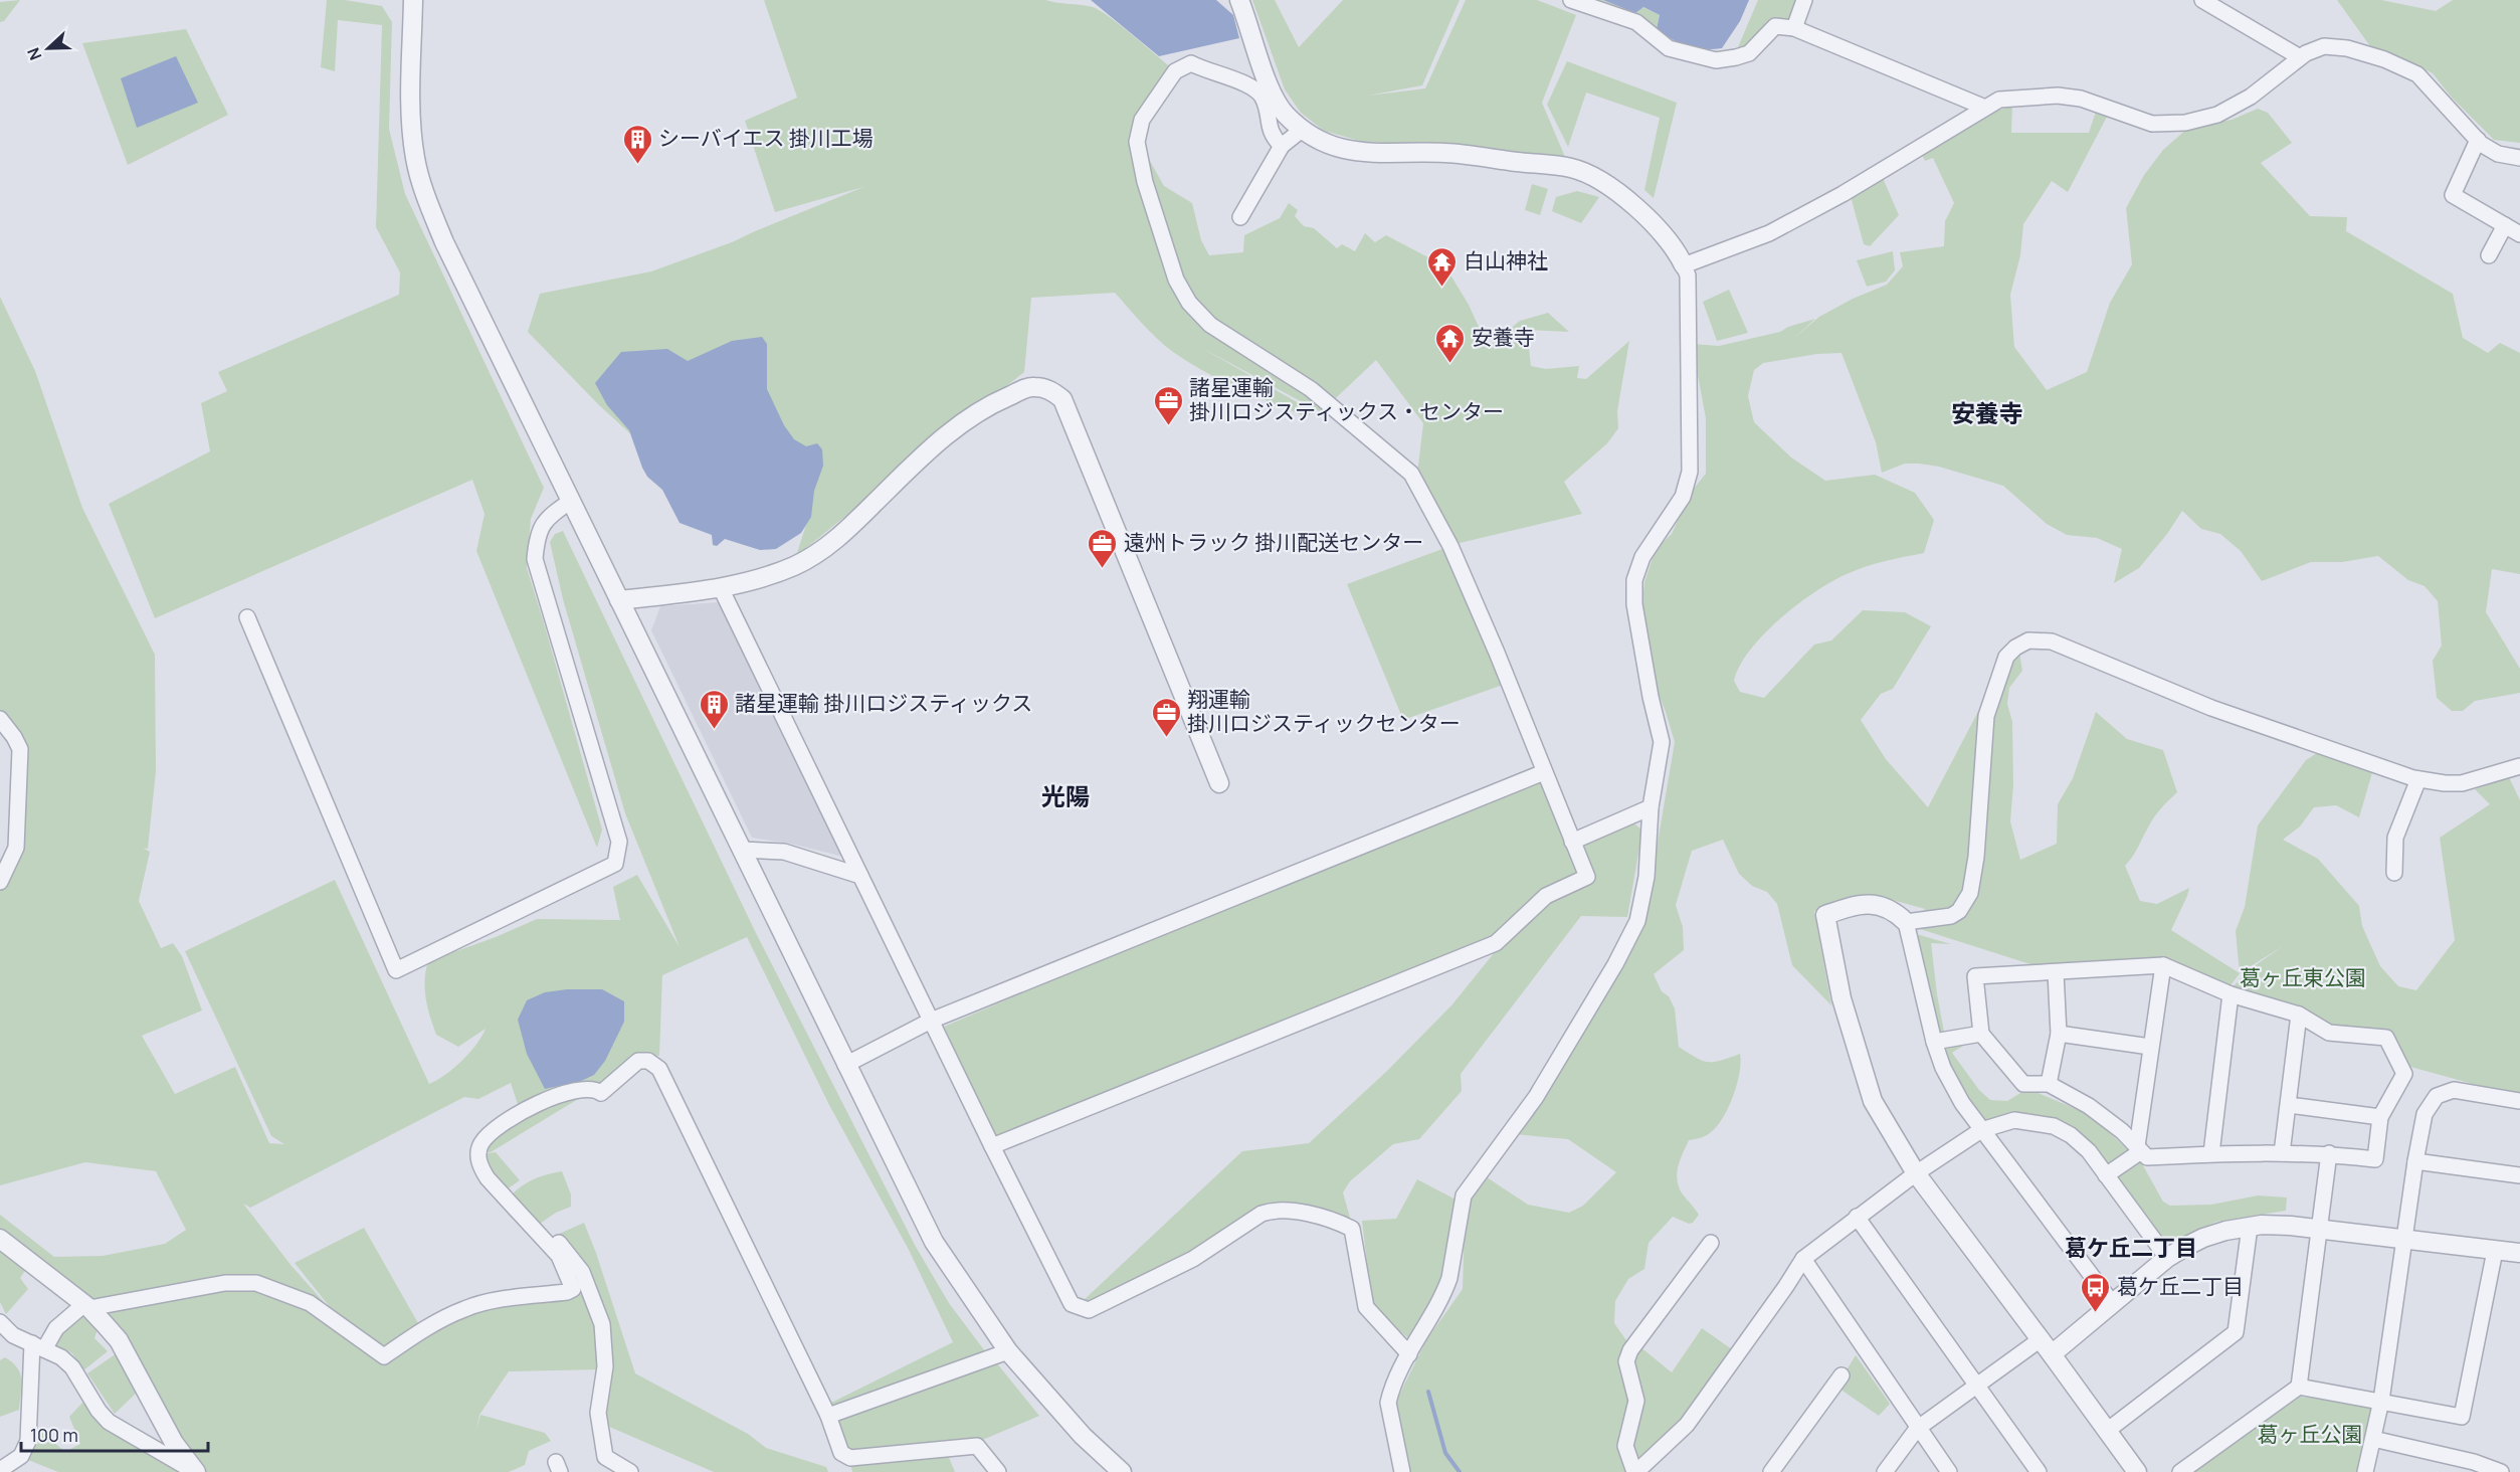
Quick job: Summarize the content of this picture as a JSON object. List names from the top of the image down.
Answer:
{
  "districts": ["安養寺", "光陽", "葛ケ丘二丁目"],
  "parks": ["葛ヶ丘東公園", "葛ヶ丘公園"],
  "places": {
    "building": ["シーバイエス 掛川工場", "諸星運輸 掛川ロジスティックス"],
    "temple": ["白山神社", "安養寺"],
    "office": ["諸星運輸 掛川ロジスティックス・センター", "遠州トラック 掛川配送センター", "翔運輸 掛川ロジスティックセンター"],
    "bus stop": ["葛ケ丘二丁目"]
  },
  "scale_bar": "100 m",
  "north": "left"
}
